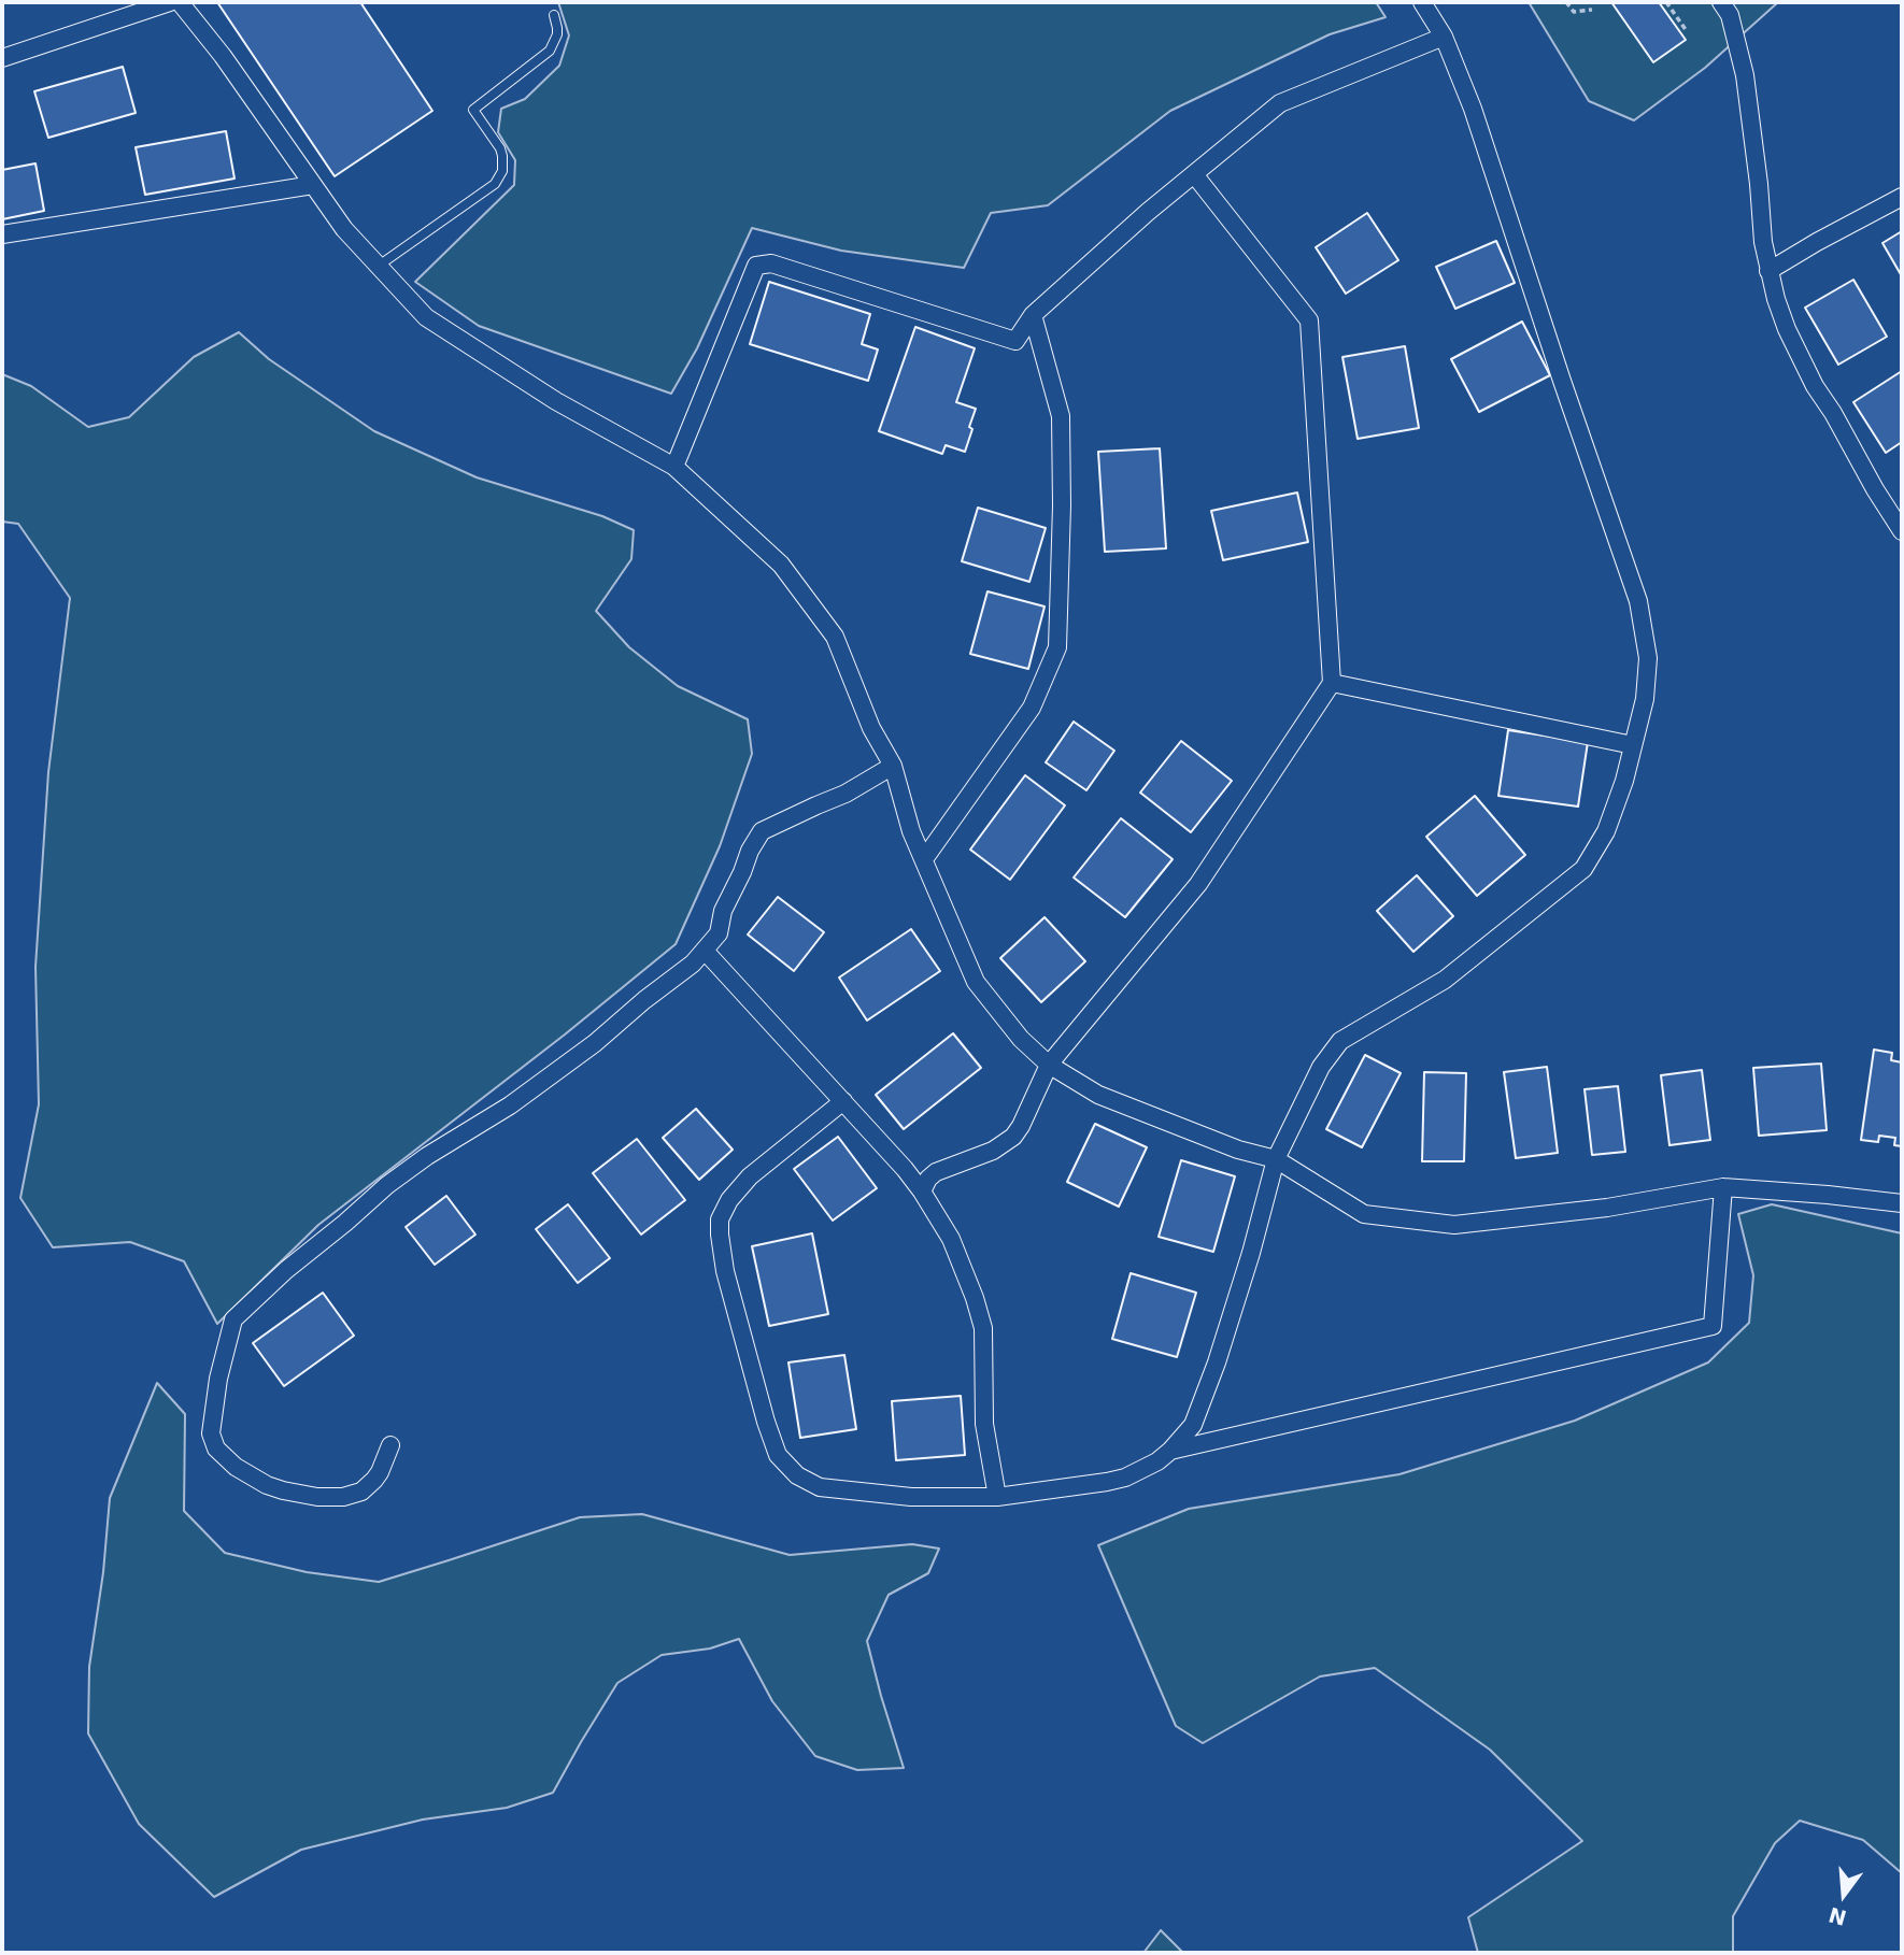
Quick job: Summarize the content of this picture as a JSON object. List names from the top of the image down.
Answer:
{
  "north": "bottom"
}
